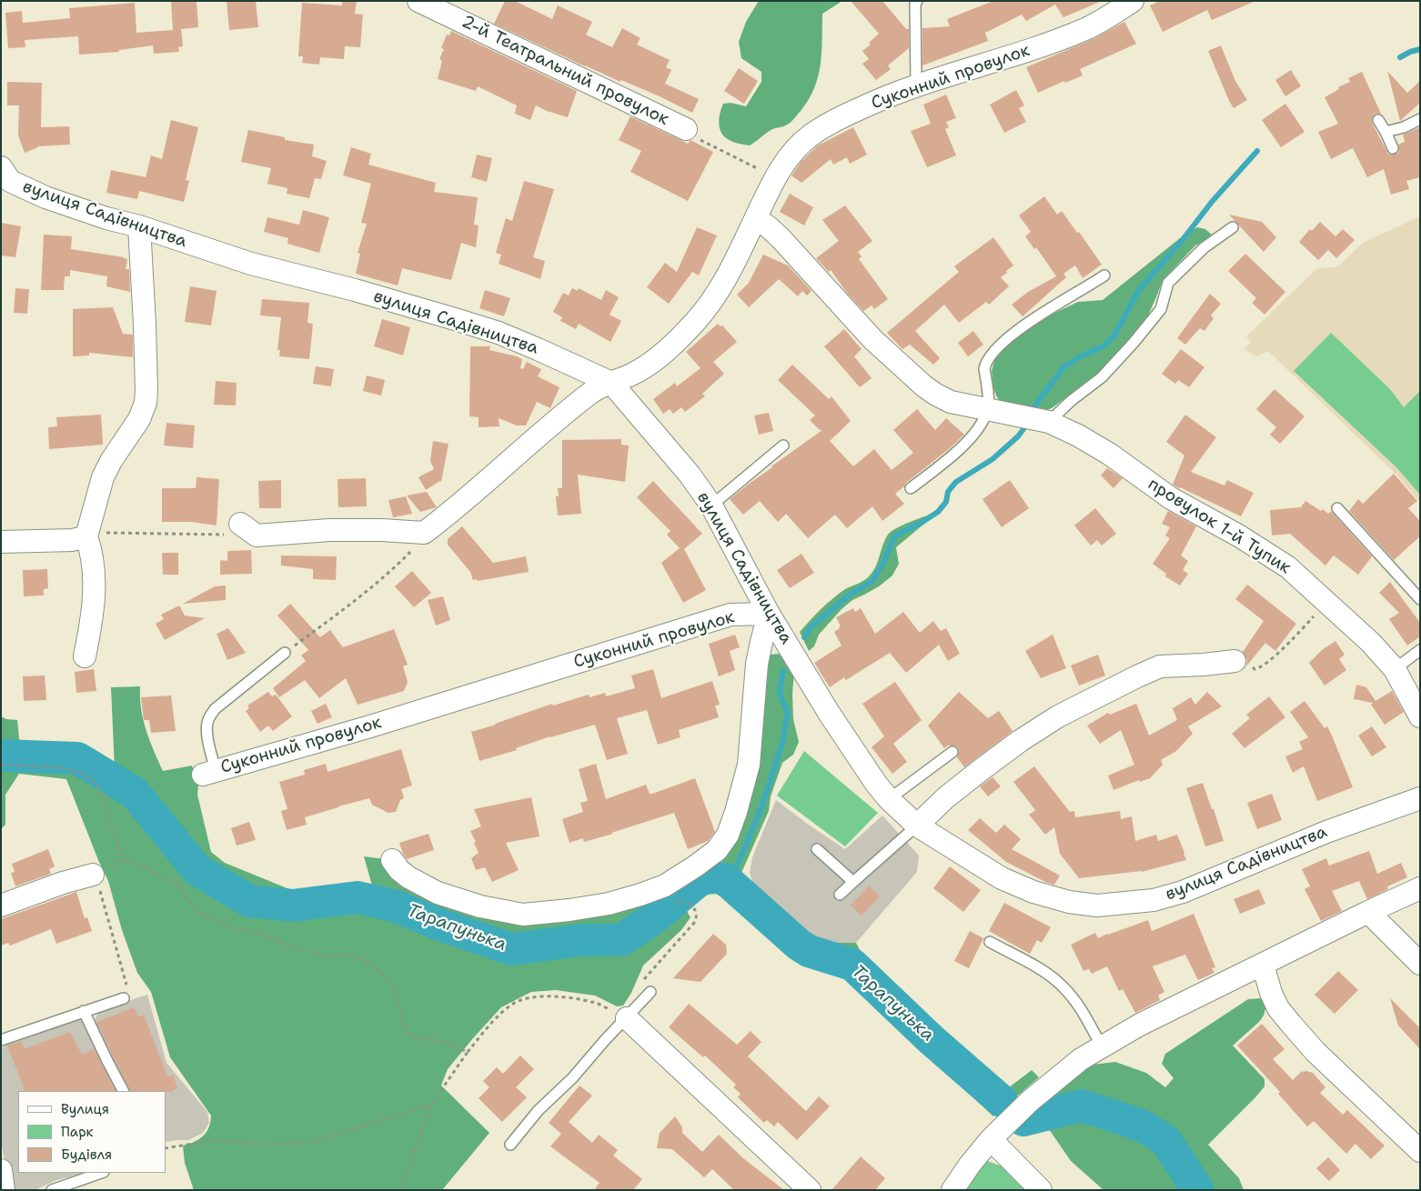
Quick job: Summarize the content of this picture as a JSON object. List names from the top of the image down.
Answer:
{
  "streets": {
    "street": [
      "2-й Театральний провулок",
      "Суконний провулок",
      "вулиця Садівництва",
      "провулок 1-й Тупик"
    ]
  },
  "crossings": [
    ["Суконний провулок", "вулиця Садівництва"]
  ],
  "water": ["Тарапунька"],
  "legend": ["Вулиця", "Парк", "Будівля"]
}
